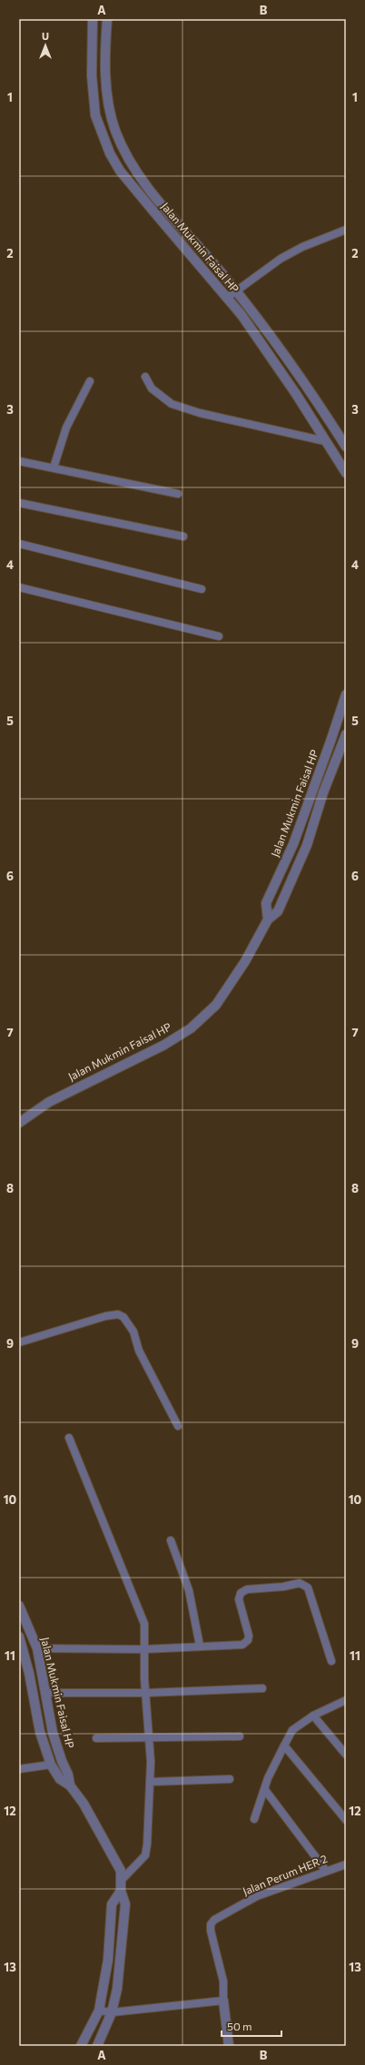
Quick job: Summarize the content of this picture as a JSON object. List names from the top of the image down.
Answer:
{
  "streets": {
    "street": ["Jalan Mukmin Faisal HP", "Jalan Perum HER 2"]
  },
  "scale_bar": "50 m",
  "north": "top",
  "grid": {
    "columns": ["A", "B"],
    "rows": [
      "1",
      "2",
      "3",
      "4",
      "5",
      "6",
      "7",
      "8",
      "9",
      "10",
      "11",
      "12",
      "13"
    ]
  }
}
